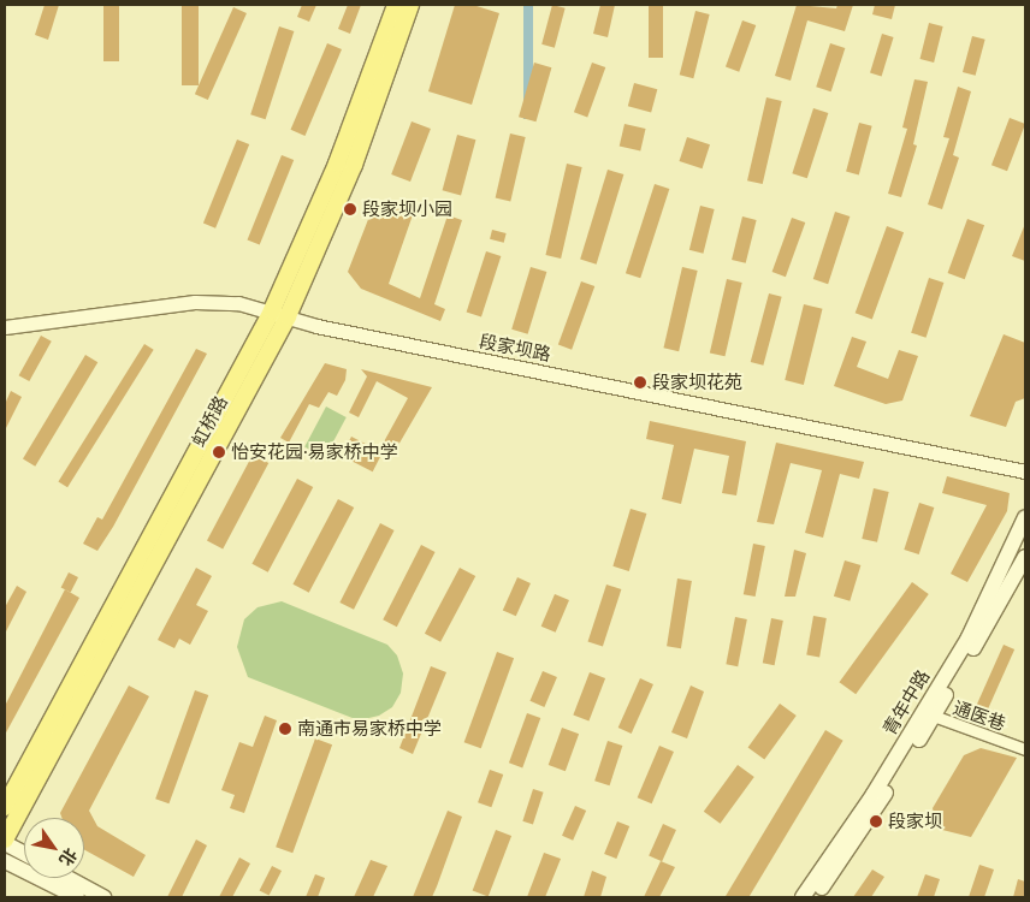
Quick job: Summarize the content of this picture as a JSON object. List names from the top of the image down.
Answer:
{
  "streets": {
    "main road": ["虹桥路", "青年中路"],
    "street": ["段家坝路", "通医巷"]
  },
  "crossings": [
    ["段家坝路", "虹桥路"],
    ["青年中路", "通医巷"]
  ],
  "places": [
    "段家坝小园",
    "段家坝花苑",
    "怡安花园·易家桥中学",
    "南通市易家桥中学",
    "段家坝"
  ],
  "north": "bottom right"
}
